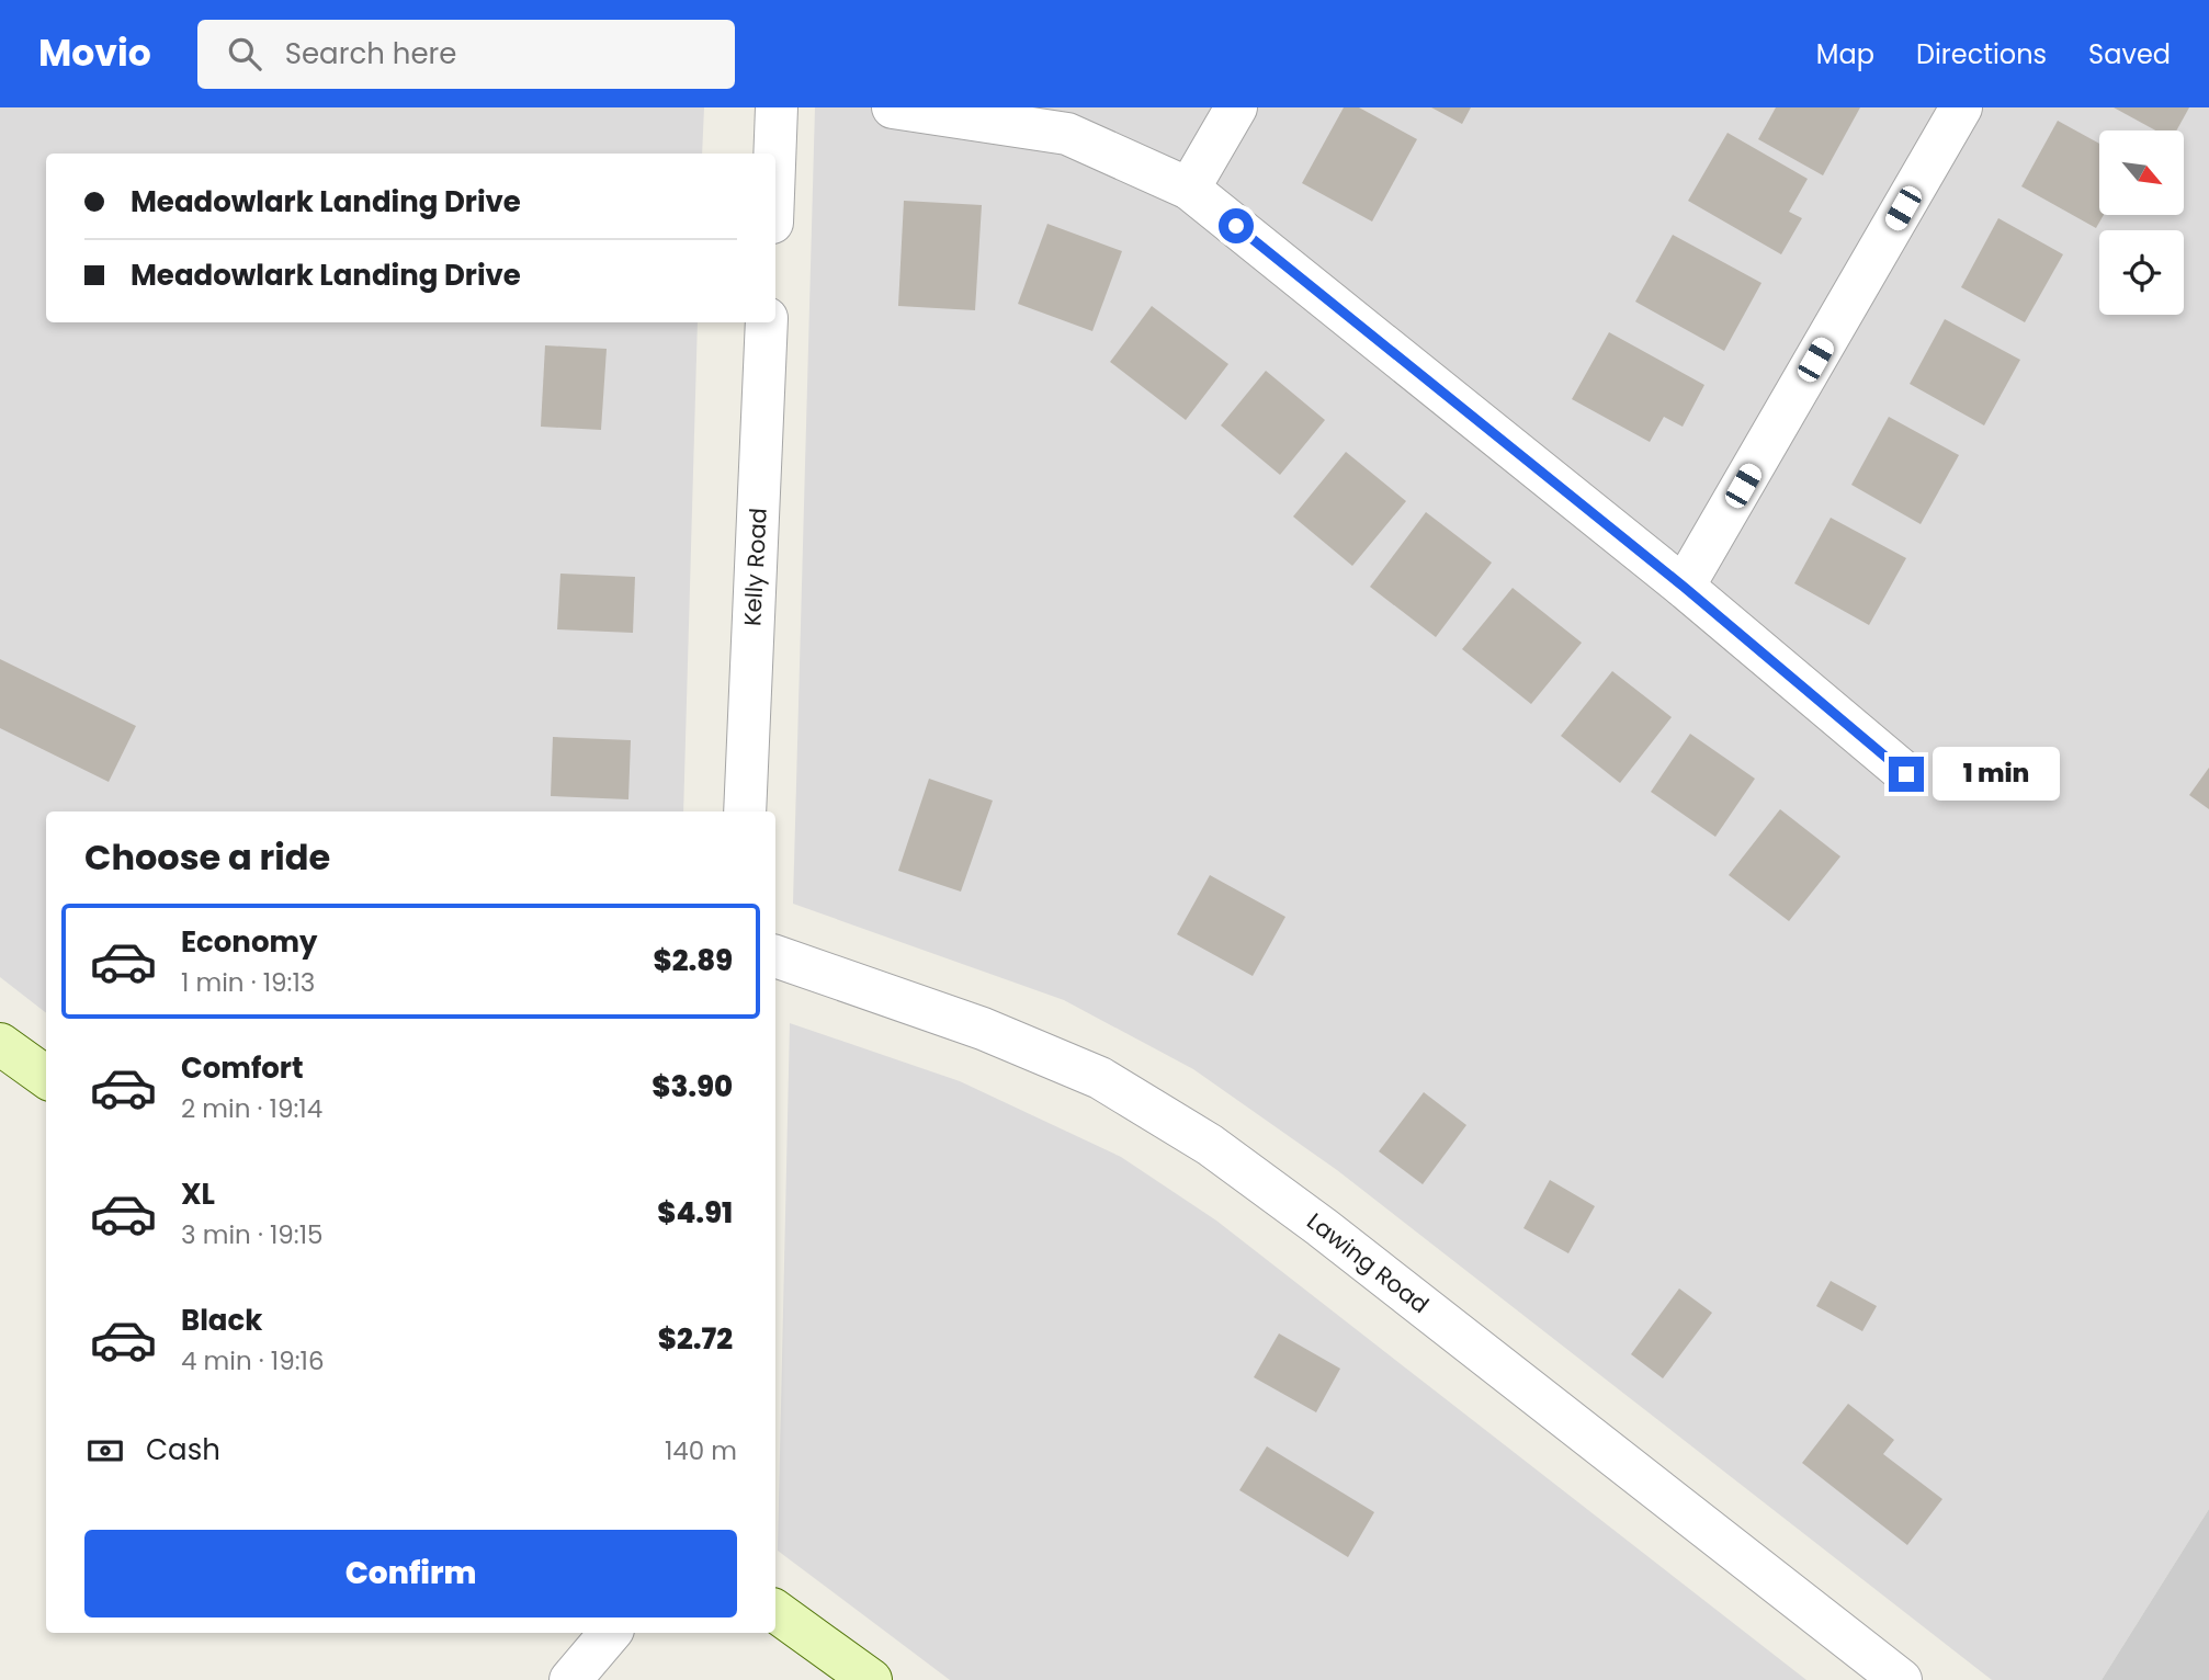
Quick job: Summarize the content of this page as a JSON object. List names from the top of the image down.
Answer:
{
  "streets": {
    "street": ["Kelly Road", "Lawing Road"]
  },
  "north": "bottom right",
  "page": {
    "header": "Movio",
    "search": "Search here",
    "nav": ["Map", "Directions", "Saved"],
    "banner": ["Meadowlark Landing Drive", "Meadowlark Landing Drive"],
    "bubble": "1 min",
    "heading": "Choose a ride",
    "list": [
      {
        "name": "Economy",
        "note": "1 min · 19:13",
        "value": "$2.89"
      },
      {
        "name": "Comfort",
        "note": "2 min · 19:14",
        "value": "$3.90"
      },
      {
        "name": "XL",
        "note": "3 min · 19:15",
        "value": "$4.91"
      },
      {
        "name": "Black",
        "note": "4 min · 19:16",
        "value": "$2.72"
      }
    ],
    "pay": ["Cash", "140 m"],
    "buttons": "Confirm"
  }
}
